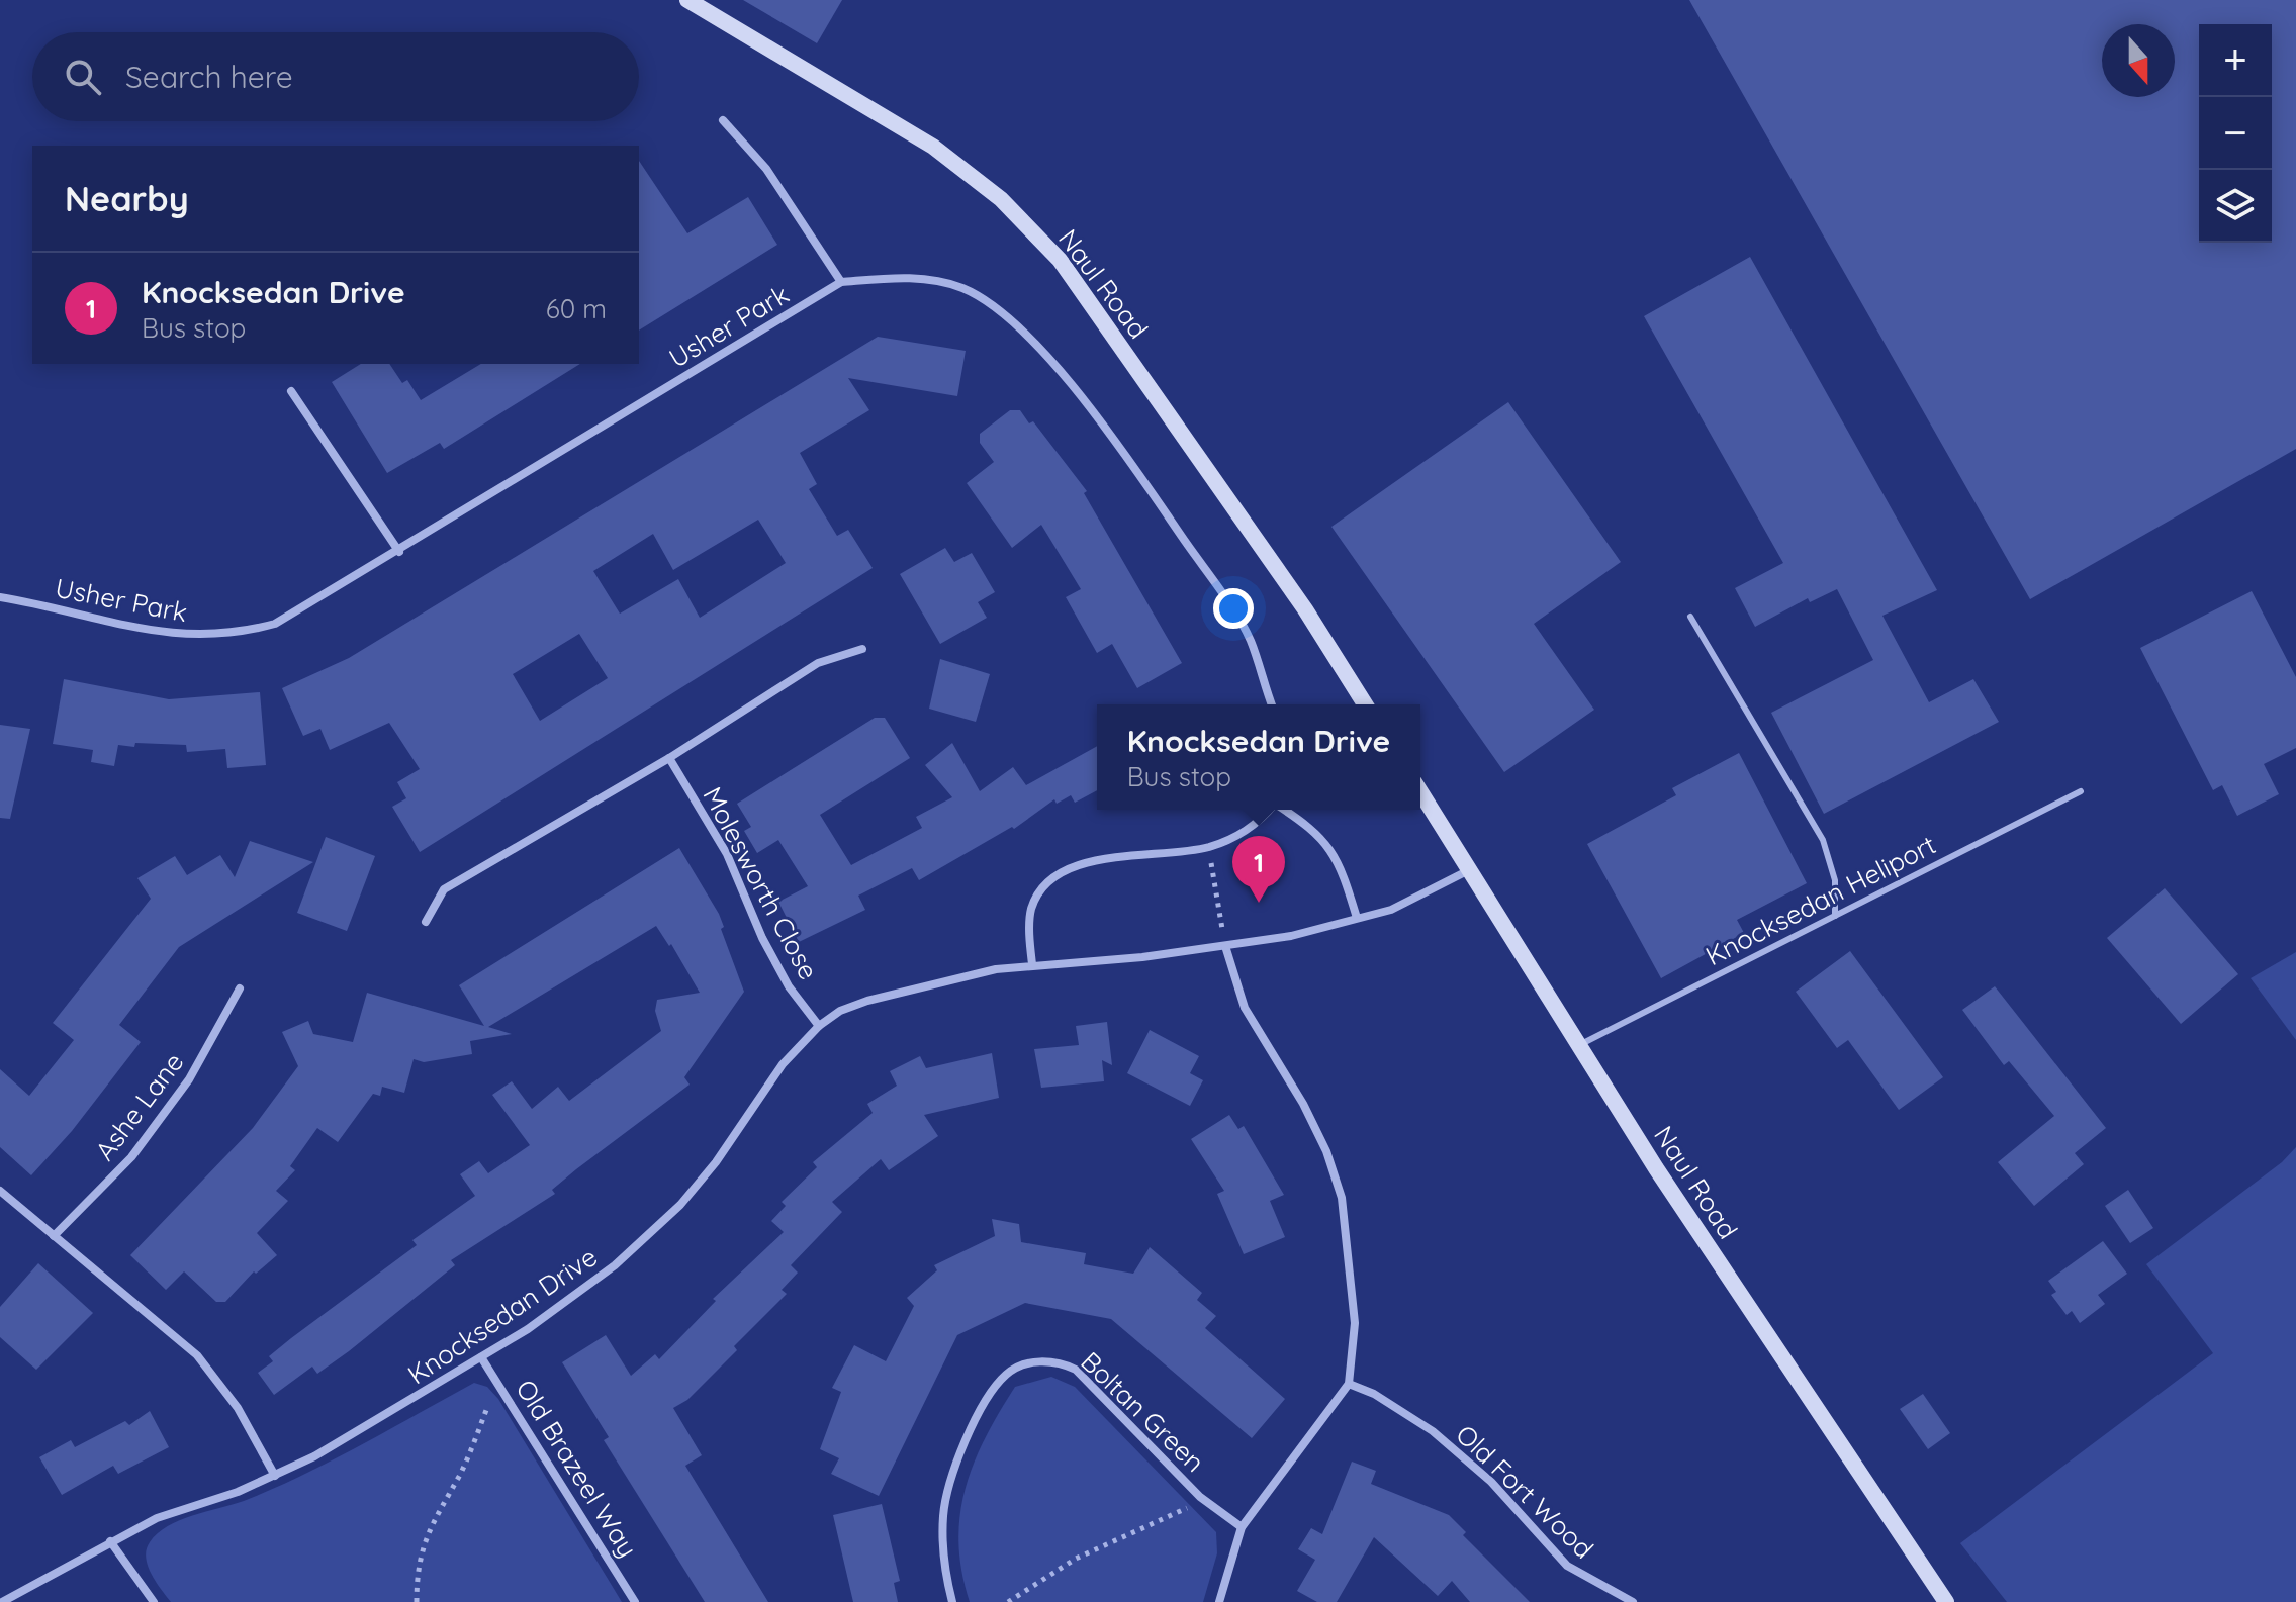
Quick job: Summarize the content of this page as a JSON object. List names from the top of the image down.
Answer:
{
  "streets": {
    "main road": ["Naul Road"],
    "street": [
      "Usher Park",
      "Molesworth Close",
      "Ashe Lane",
      "Knocksedan Drive",
      "Boltan Green",
      "Old Brazeel Way",
      "Old Fort Wood"
    ],
    "lane": ["Knocksedan Heliport"]
  },
  "crossings": [
    ["Naul Road", "Knocksedan Heliport"],
    ["Naul Road", "Knocksedan Drive"],
    ["Molesworth Close", "Knocksedan Drive"],
    ["Knocksedan Drive", "Old Brazeel Way"]
  ],
  "north": "bottom",
  "page": {
    "map_buttons": ["+", "−"],
    "search": "Search here",
    "heading": "Nearby",
    "list": [
      {
        "mark": "1",
        "name": "Knocksedan Drive",
        "note": "Bus stop",
        "value": "60 m"
      }
    ],
    "popup": ["Knocksedan Drive", "Bus stop"],
    "pins": "1"
  }
}
